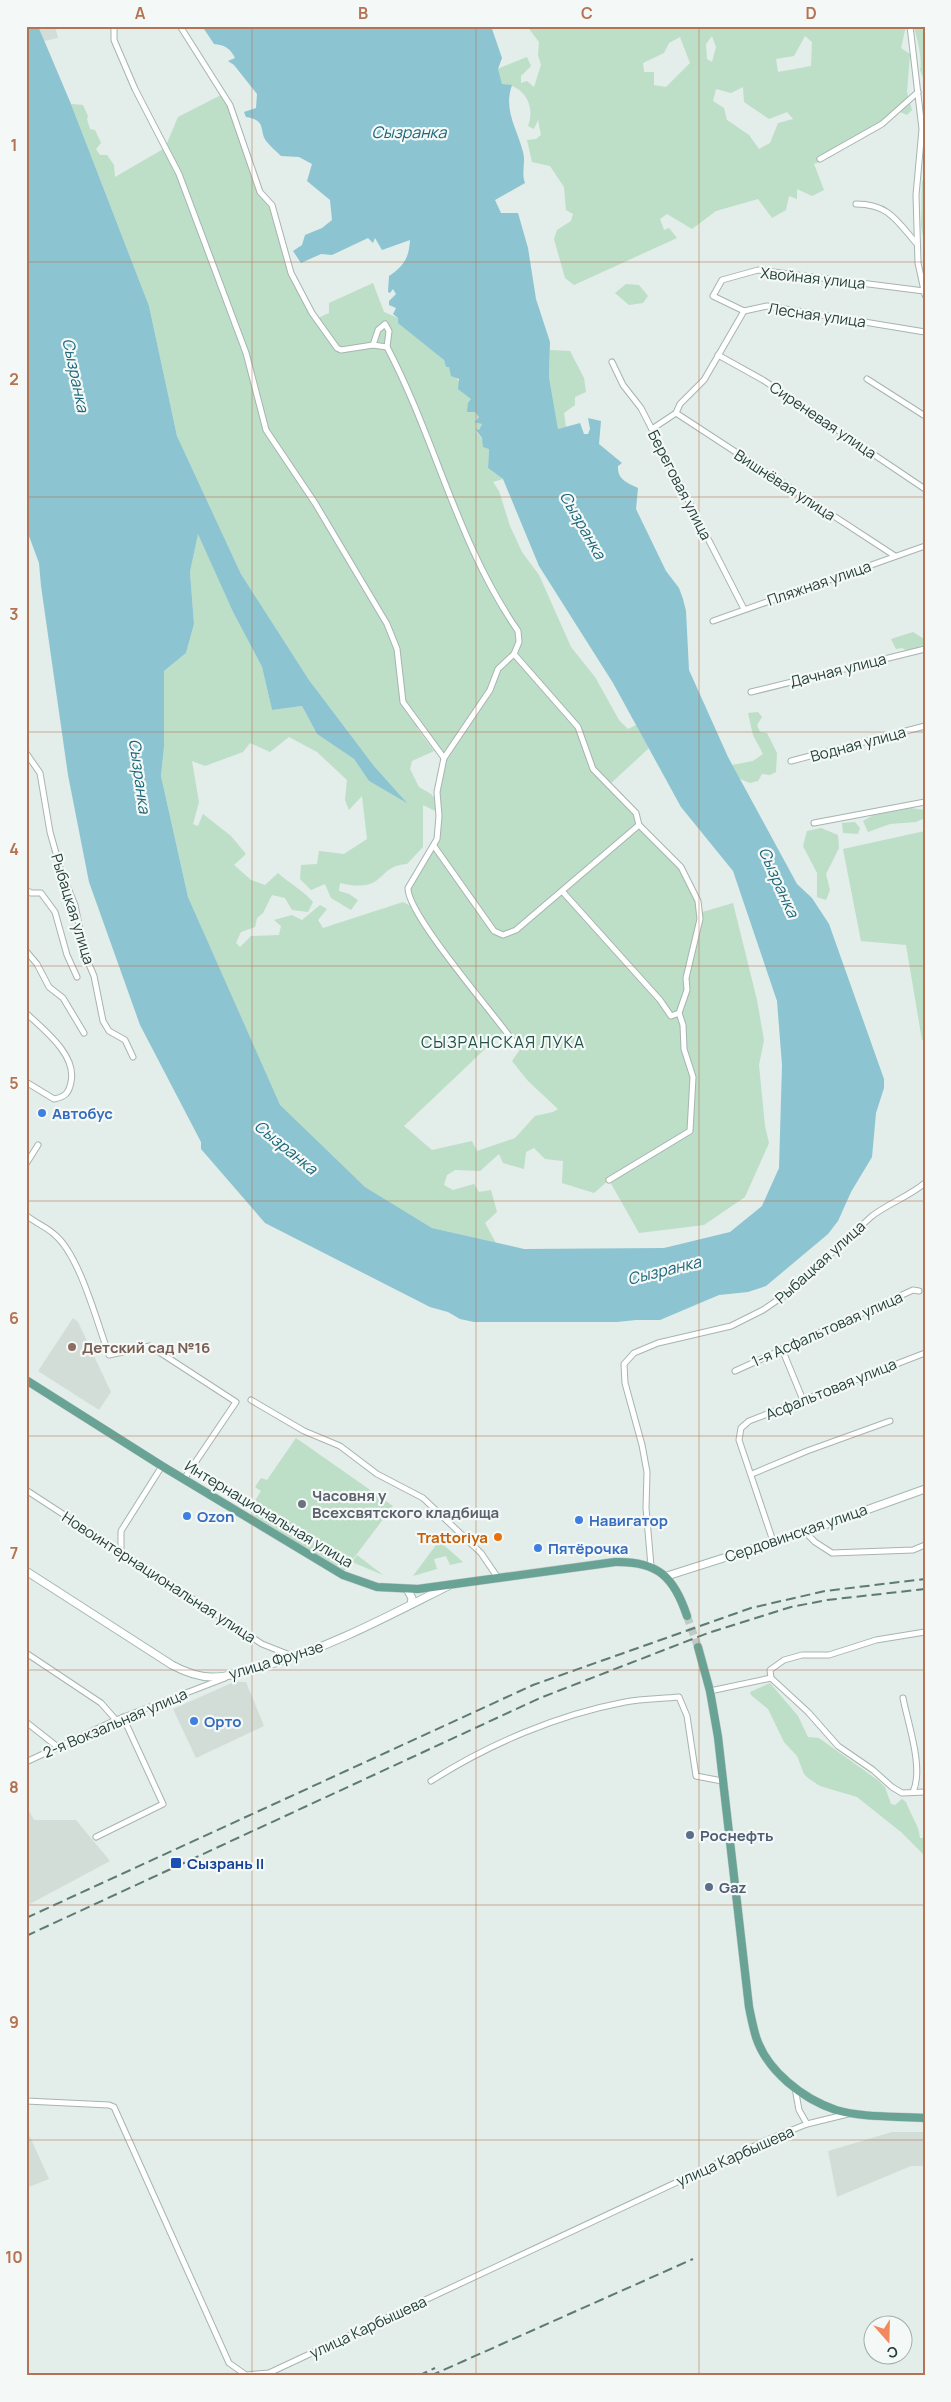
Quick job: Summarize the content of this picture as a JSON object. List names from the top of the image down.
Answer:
{
  "streets": {
    "main road": ["Интернациональная улица"],
    "street": [
      "Хвойная улица",
      "Лесная улица",
      "Сиреневая улица",
      "Береговая улица",
      "Вишнёвая улица",
      "Пляжная улица",
      "Дачная улица",
      "Водная улица",
      "Рыбацкая улица",
      "1-я Асфальтовая улица",
      "Асфальтовая улица",
      "Сердовинская улица",
      "Новоинтернациональная улица",
      "улица Фрунзе",
      "2-я Вокзальная улица",
      "улица Карбышева"
    ]
  },
  "crossings": [
    ["Хвойная улица", "Лесная улица"],
    ["Береговая улица", "Пляжная улица"],
    ["Вишнёвая улица", "Пляжная улица"],
    ["Рыбацкая улица", "Интернациональная улица"],
    ["Интернациональная улица", "Сердовинская улица"],
    ["Интернациональная улица", "улица Фрунзе"],
    ["Новоинтернациональная улица", "улица Фрунзе"],
    ["улица Фрунзе", "2-я Вокзальная улица"]
  ],
  "districts": ["СЫЗРАНСКАЯ ЛУКА"],
  "water": ["Сызранка"],
  "places": {
    "other": [
      "Автобус",
      "Детский сад №16",
      "Часовня у Всехсвятского кладбища",
      "Ozon",
      "Навигатор",
      "Trattoriya",
      "Пятёрочка",
      "Орто",
      "Роснефть",
      "Gaz"
    ],
    "transit": ["Сызрань II"]
  },
  "north": "bottom",
  "grid": {
    "columns": [
      "A",
      "B",
      "C",
      "D"
    ],
    "rows": [
      "1",
      "2",
      "3",
      "4",
      "5",
      "6",
      "7",
      "8",
      "9",
      "10"
    ]
  }
}
